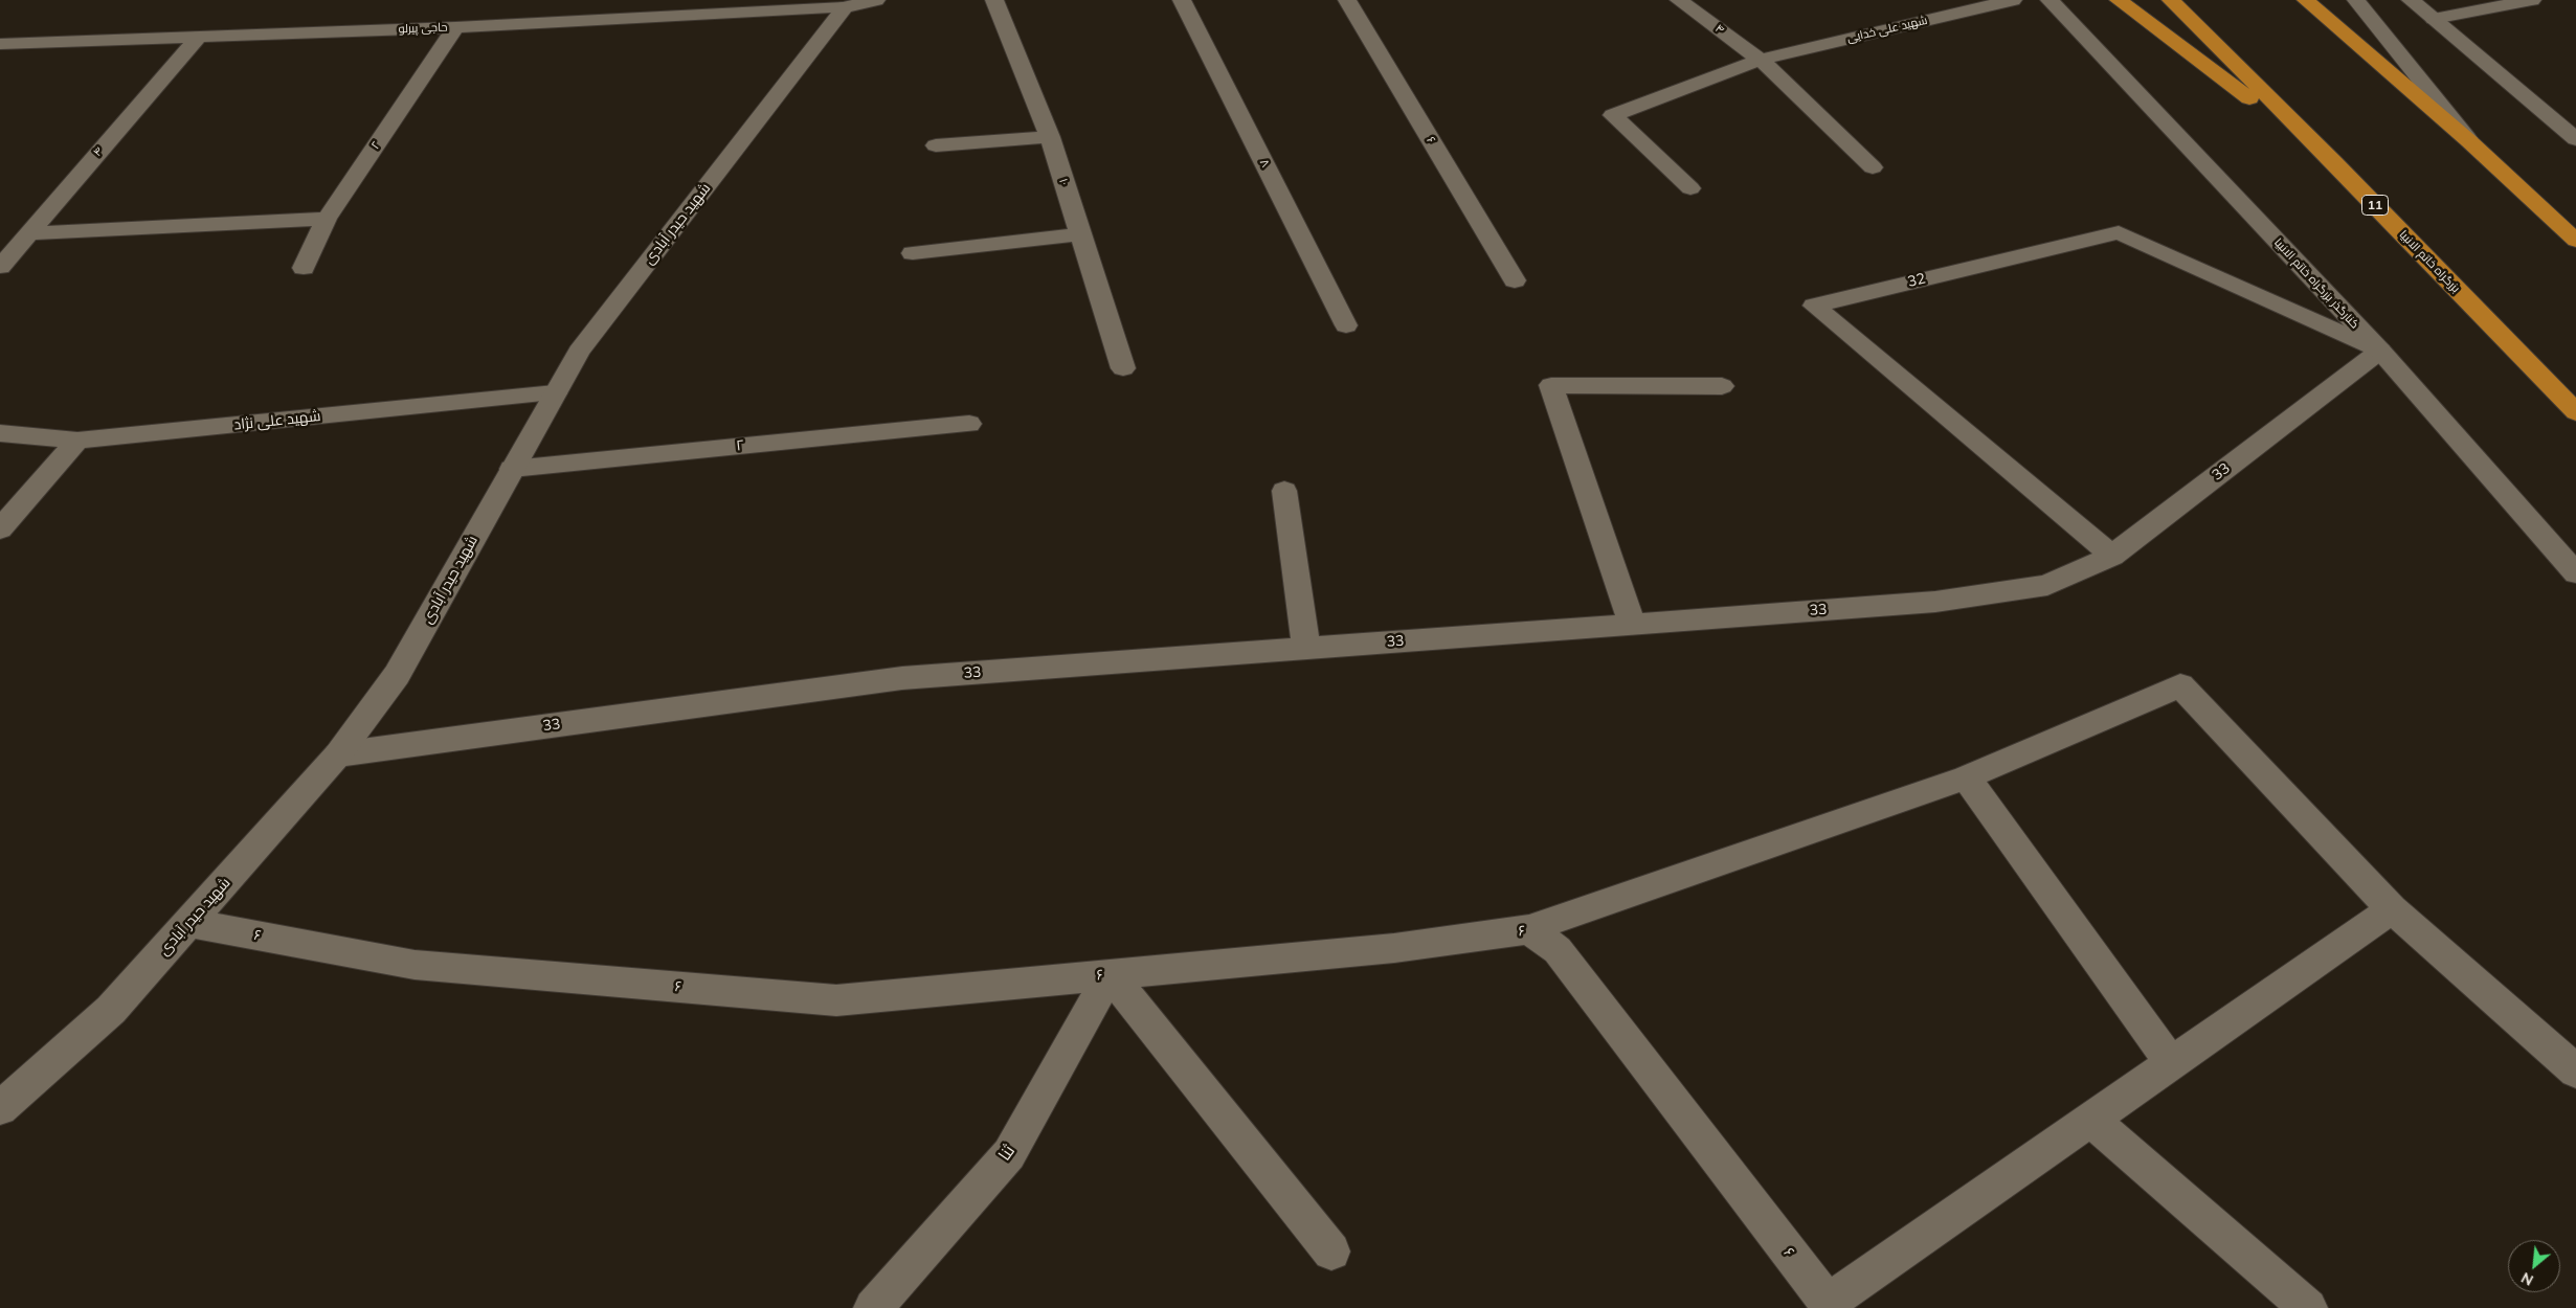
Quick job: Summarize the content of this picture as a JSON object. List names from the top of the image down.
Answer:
{
  "streets": {
    "highway": ["11", "بزرگراه خاتم الانبیا"],
    "street": [
      "حاجی پیرلو",
      "۴",
      "شهید علی خدایی",
      "۶",
      "۲",
      "۸",
      "۱۰",
      "شهید حیدر آبادی",
      "32",
      "کنارگذر بزرگراه خاتم الانبیا",
      "شهید علی نژاد",
      "33",
      "ثنا"
    ]
  },
  "crossings": [
    ["حاجی پیرلو", "۴"],
    ["حاجی پیرلو", "۲"],
    ["حاجی پیرلو", "شهید حیدر آبادی"],
    ["۴", "شهید علی خدایی"],
    ["۶", "شهید حیدر آبادی"],
    ["۶", "ثنا"],
    ["۲", "شهید حیدر آبادی"],
    ["شهید حیدر آبادی", "شهید علی نژاد"],
    ["شهید حیدر آبادی", "33"],
    ["32", "کنارگذر بزرگراه خاتم الانبیا"],
    ["32", "33"],
    ["کنارگذر بزرگراه خاتم الانبیا", "33"]
  ],
  "north": "bottom left"
}
